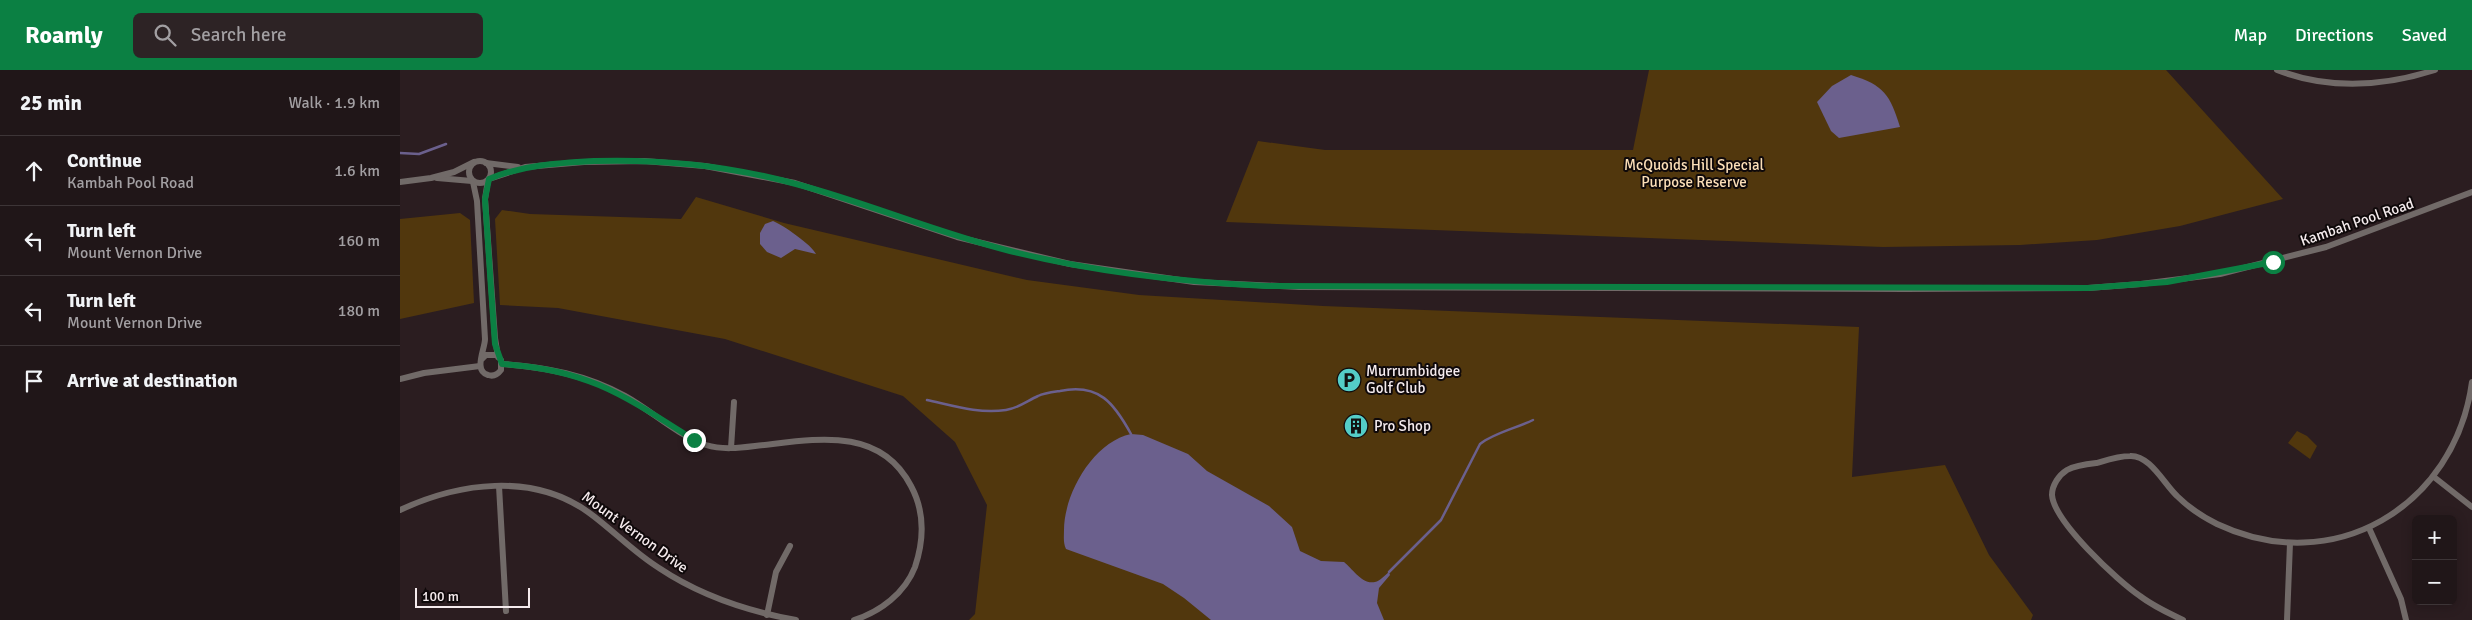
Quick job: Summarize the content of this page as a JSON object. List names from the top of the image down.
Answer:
{
  "streets": {
    "street": ["Kambah Pool Road", "Mount Vernon Drive"]
  },
  "parks": ["McQuoids Hill Special Purpose Reserve"],
  "places": {
    "parking": ["Murrumbidgee Golf Club"],
    "building": ["Pro Shop"]
  },
  "scale_bar": "100 m",
  "page": {
    "header": "Roamly",
    "search": "Search here",
    "nav": ["Map", "Directions", "Saved"],
    "heading": ["25 min", "Walk · 1.9 km"],
    "list": [
      ["Continue", "Kambah Pool Road", "1.6 km"],
      ["Turn left", "Mount Vernon Drive", "160 m"],
      ["Turn left", "Mount Vernon Drive", "180 m"],
      "Arrive at destination"
    ],
    "map_buttons": ["+", "−"],
    "scale": "100 m"
  }
}
